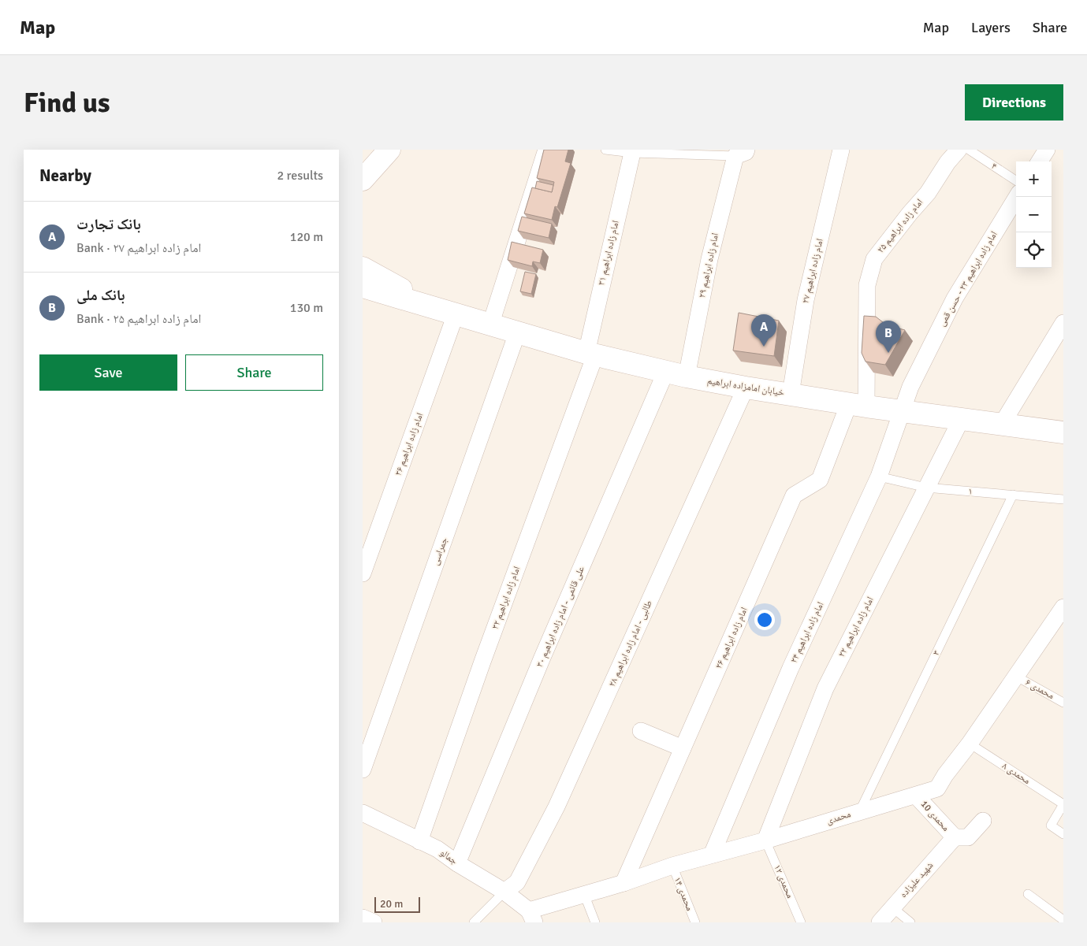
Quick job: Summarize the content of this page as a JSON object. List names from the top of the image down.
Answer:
{
  "streets": {
    "main road": ["خیابان امامزاده ابراهیم"],
    "street": [
      "امام زاده ابراهیم ۲۵",
      "امام زاده ابراهیم ۳۱",
      "امام زاده ابراهیم ۲۹",
      "امام زاده ابراهیم ۲۷",
      "امام زاده ابراهیم ۲۳ - حسن قمی",
      "امام زاده ابراهیم ۳۶",
      "جمراسی",
      "امام زاده ابراهیم ۳۲",
      "علی قائمی - امام زاده ابراهیم ۳۰",
      "امام زاده ابراهیم ۲۲",
      "امام زاده ابراهیم ۲۴",
      "امام زاده ابراهیم ۲۶",
      "طالبی - امام زاده ابراهیم ۲۸",
      "محمدی 10",
      "محمدی",
      "جمالو",
      "شهید علیزاده"
    ],
    "lane": [
      "۴",
      "۱",
      "۳",
      "محمدی ۶",
      "محمدی ۸",
      "محمدی ۱۲",
      "محمدی ۱۴"
    ]
  },
  "crossings": [
    ["امام زاده ابراهیم ۲۵", "خیابان امامزاده ابراهیم"],
    ["امام زاده ابراهیم ۲۵", "امام زاده ابراهیم ۲۶"],
    ["امام زاده ابراهیم ۳۱", "خیابان امامزاده ابراهیم"],
    ["امام زاده ابراهیم ۳۱", "امام زاده ابراهیم ۳۲"],
    ["امام زاده ابراهیم ۲۹", "خیابان امامزاده ابراهیم"],
    ["امام زاده ابراهیم ۲۷", "خیابان امامزاده ابراهیم"],
    ["امام زاده ابراهیم ۲۳ - حسن قمی", "خیابان امامزاده ابراهیم"],
    ["امام زاده ابراهیم ۲۳ - حسن قمی", "امام زاده ابراهیم ۲۴"],
    ["خیابان امامزاده ابراهیم", "امام زاده ابراهیم ۳۶"],
    ["خیابان امامزاده ابراهیم", "جمراسی"],
    ["خیابان امامزاده ابراهیم", "امام زاده ابراهیم ۳۲"],
    ["خیابان امامزاده ابراهیم", "علی قائمی - امام زاده ابراهیم ۳۰"],
    ["خیابان امامزاده ابراهیم", "امام زاده ابراهیم ۲۲"],
    ["خیابان امامزاده ابراهیم", "امام زاده ابراهیم ۲۴"],
    ["خیابان امامزاده ابراهیم", "امام زاده ابراهیم ۲۶"],
    ["خیابان امامزاده ابراهیم", "طالبی - امام زاده ابراهیم ۲۸"],
    ["۱", "امام زاده ابراهیم ۲۲"],
    ["۱", "امام زاده ابراهیم ۲۴"],
    ["۱", "۳"],
    ["امام زاده ابراهیم ۳۲", "جمالو"],
    ["علی قائمی - امام زاده ابراهیم ۳۰", "جمالو"],
    ["امام زاده ابراهیم ۲۲", "محمدی"],
    ["امام زاده ابراهیم ۲۲", "محمدی ۱۲"],
    ["امام زاده ابراهیم ۲۴", "محمدی"],
    ["امام زاده ابراهیم ۲۶", "محمدی"],
    ["طالبی - امام زاده ابراهیم ۲۸", "جمالو"],
    ["۳", "محمدی"],
    ["محمدی ۶", "محمدی"],
    ["محمدی ۸", "محمدی"],
    ["محمدی 10", "محمدی"],
    ["محمدی 10", "شهید علیزاده"],
    ["محمدی", "جمالو"],
    ["محمدی", "محمدی ۱۲"],
    ["محمدی", "محمدی ۱۴"]
  ],
  "scale_bar": "20 m",
  "page": {
    "header": "Map",
    "nav": ["Map", "Layers", "Share"],
    "buttons": [
      "Directions",
      ["Save", "Share"]
    ],
    "title": "Find us",
    "heading": ["Nearby", "2 results"],
    "map_buttons": ["+", "−"],
    "list": [
      {
        "mark": "A",
        "name": "بانک تجارت",
        "note": "Bank · امام زاده ابراهیم ۲۷",
        "value": "120 m"
      },
      {
        "mark": "B",
        "name": "بانک ملی",
        "note": "Bank · امام زاده ابراهیم ۲۵",
        "value": "130 m"
      }
    ],
    "pins": ["A", "B"],
    "scale": "20 m"
  }
}
